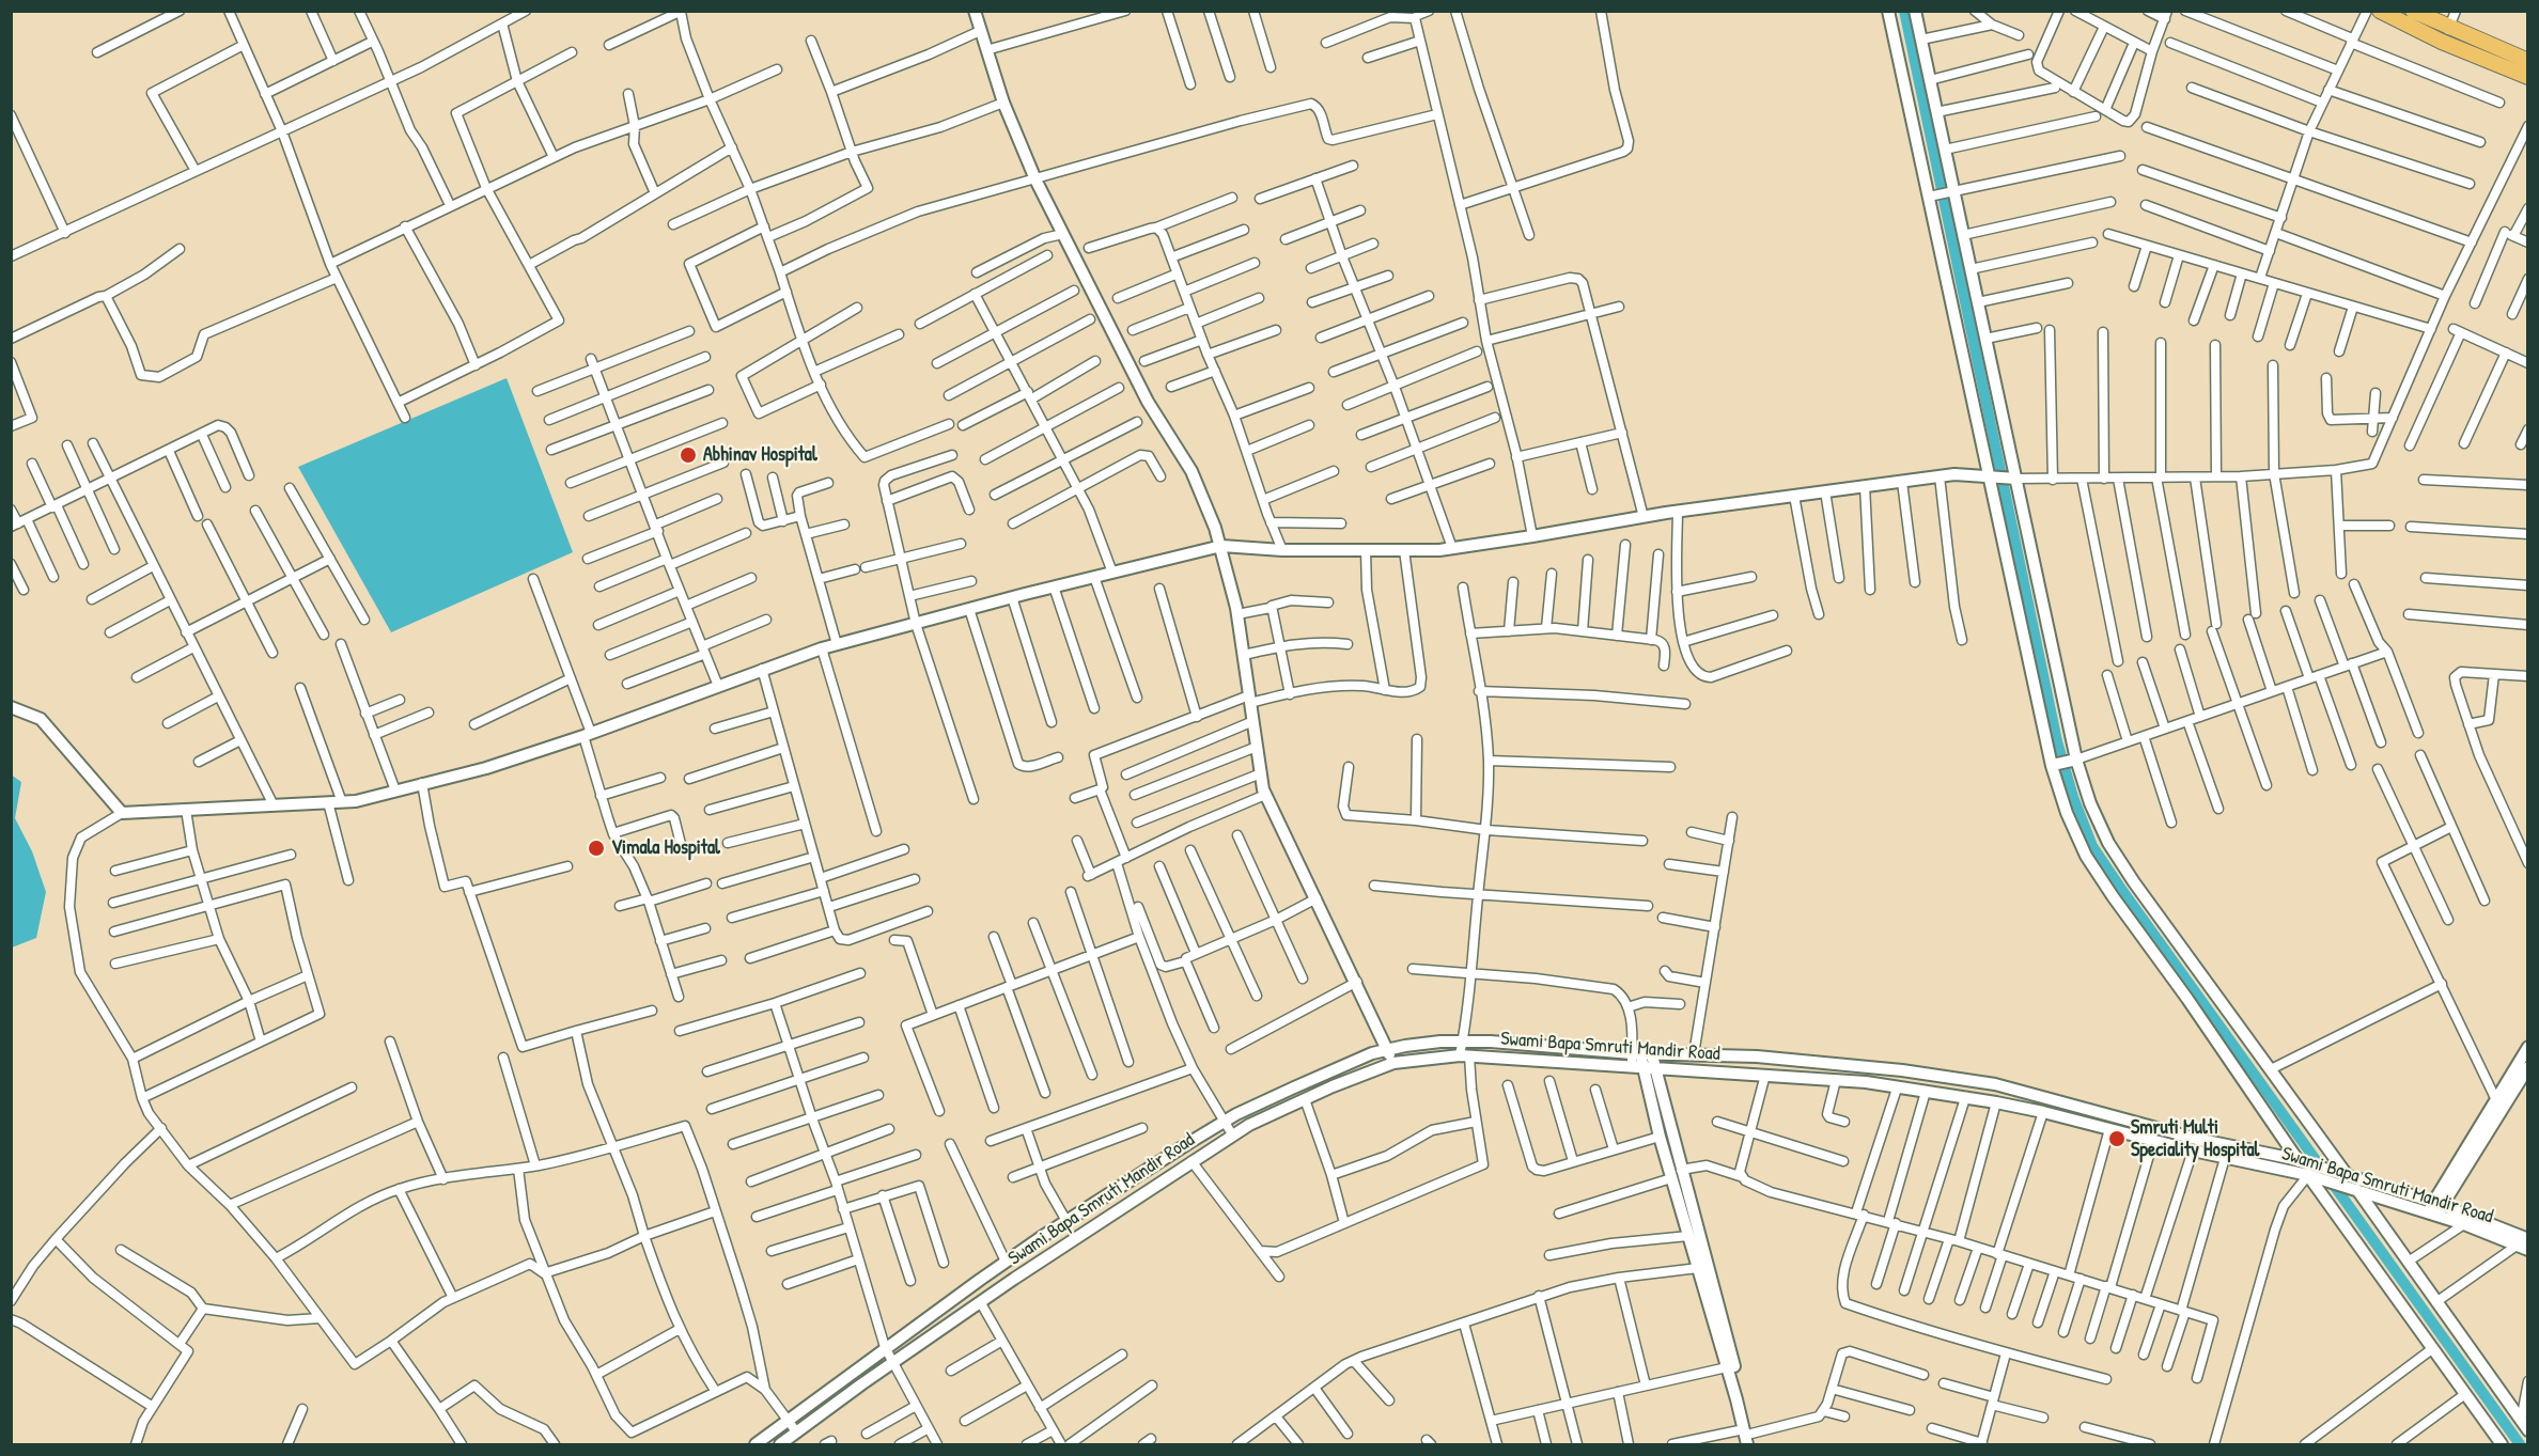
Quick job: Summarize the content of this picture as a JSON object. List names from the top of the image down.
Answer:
{
  "streets": {
    "street": ["Swami Bapa Smruti Mandir Road"]
  },
  "places": ["Abhinav Hospital", "Vimala Hospital", "Smruti Multi Speciality Hospital"]
}
